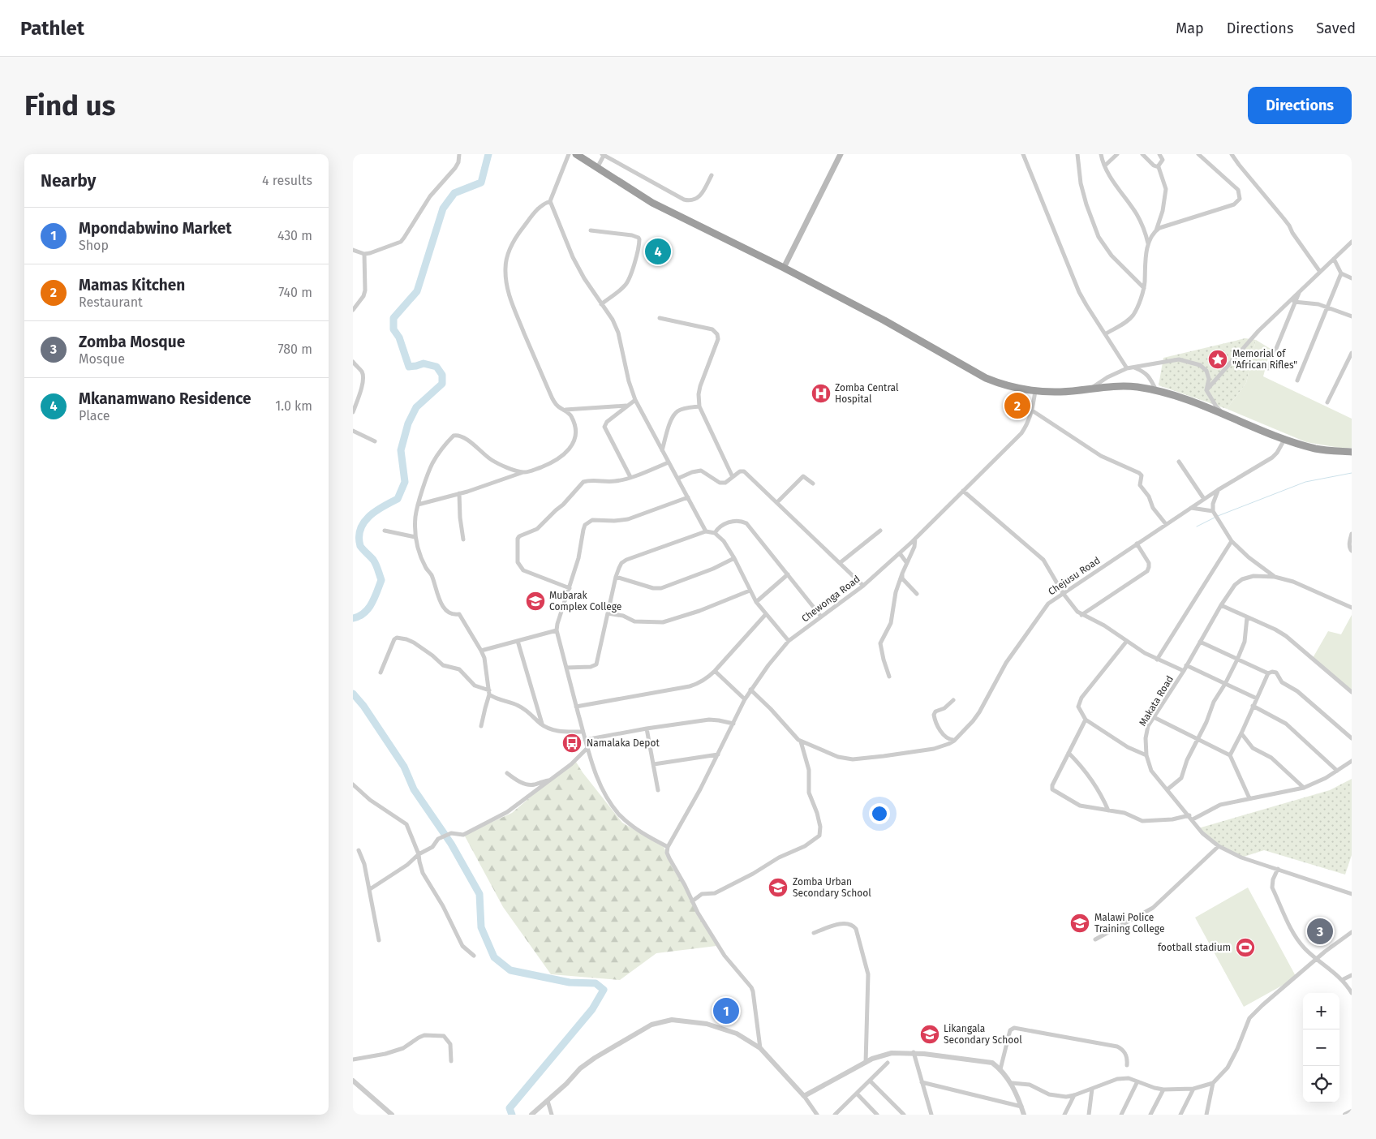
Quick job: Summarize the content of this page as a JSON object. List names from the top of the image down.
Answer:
{
  "streets": {
    "street": ["Chejusu Road", "Chewonga Road", "Makata Road"]
  },
  "places": {
    "place": ["Memorial of \"African Rifles\""],
    "hospital": ["Zomba Central Hospital"],
    "school or university": [
      "Mubarak Complex College",
      "Zomba Urban Secondary School",
      "Malawi Police Training College",
      "Likangala Secondary School"
    ],
    "bus stop": ["Namalaka Depot"],
    "sports": ["football stadium"]
  },
  "page": {
    "header": "Pathlet",
    "nav": ["Map", "Directions", "Saved"],
    "buttons": "Directions",
    "title": "Find us",
    "heading": ["Nearby", "4 results"],
    "list": [
      {
        "mark": "1",
        "name": "Mpondabwino Market",
        "note": "Shop",
        "value": "430 m"
      },
      {
        "mark": "2",
        "name": "Mamas Kitchen",
        "note": "Restaurant",
        "value": "740 m"
      },
      {
        "mark": "3",
        "name": "Zomba Mosque",
        "note": "Mosque",
        "value": "780 m"
      },
      {
        "mark": "4",
        "name": "Mkanamwano Residence",
        "note": "Place",
        "value": "1.0 km"
      }
    ],
    "pins": [
      "4",
      "2",
      "3",
      "1"
    ],
    "map_buttons": ["+", "−"]
  }
}
